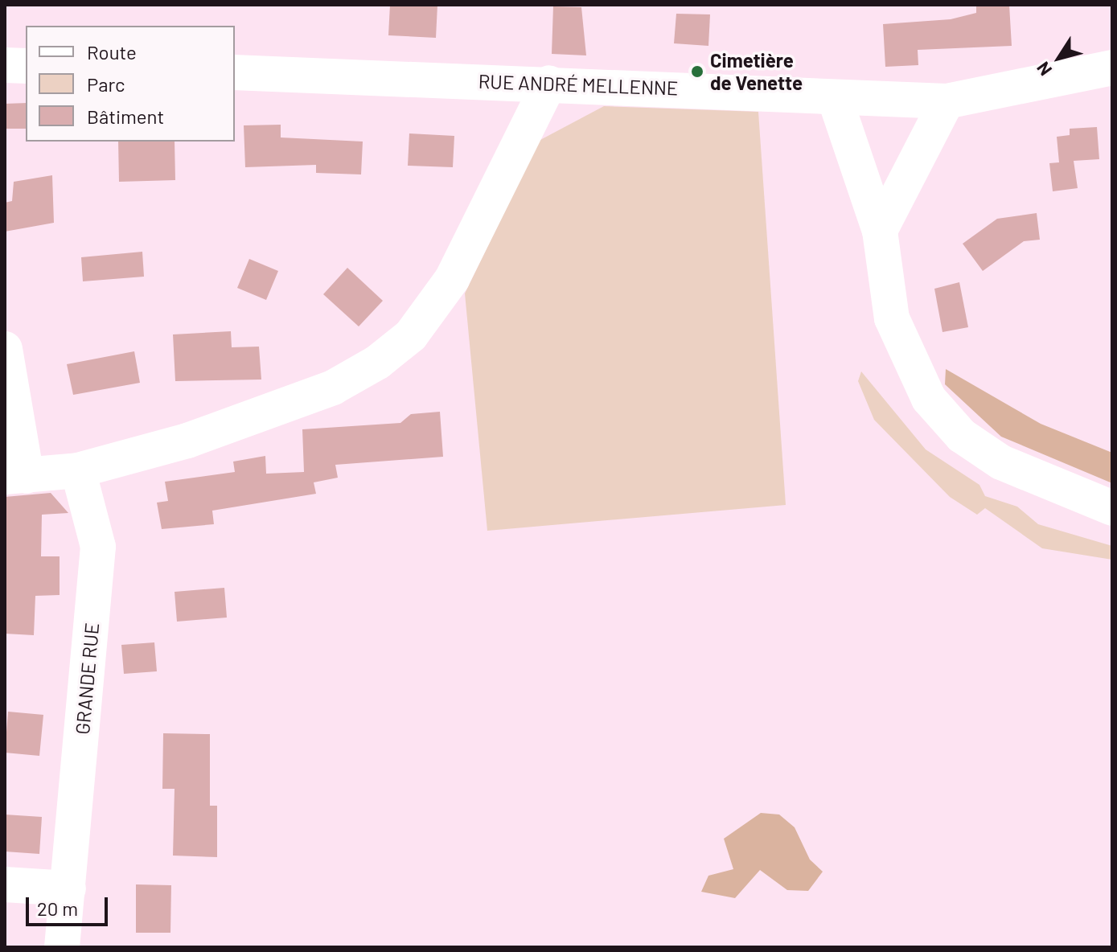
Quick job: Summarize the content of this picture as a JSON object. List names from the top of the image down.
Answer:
{
  "streets": {
    "street": ["RUE ANDRÉ MELLENNE", "GRANDE RUE"]
  },
  "places": ["Cimetière de Venette"],
  "legend": ["Route", "Parc", "Bâtiment"],
  "scale_bar": "20 m",
  "north": "bottom left"
}
